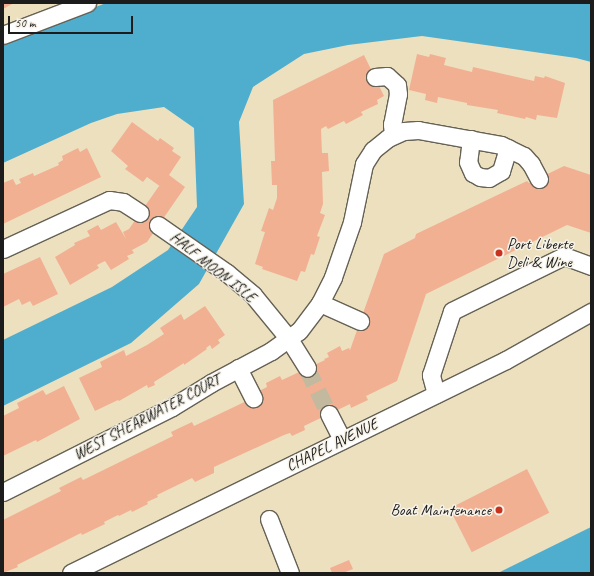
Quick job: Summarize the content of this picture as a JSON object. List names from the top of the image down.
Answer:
{
  "streets": {
    "street": ["HALF MOON ISLE", "WEST SHEARWATER COURT", "CHAPEL AVENUE"]
  },
  "crossings": [
    ["HALF MOON ISLE", "WEST SHEARWATER COURT"]
  ],
  "places": ["Port Liberte Deli & Wine", "Boat Maintenance"],
  "scale_bar": "50 m"
}
